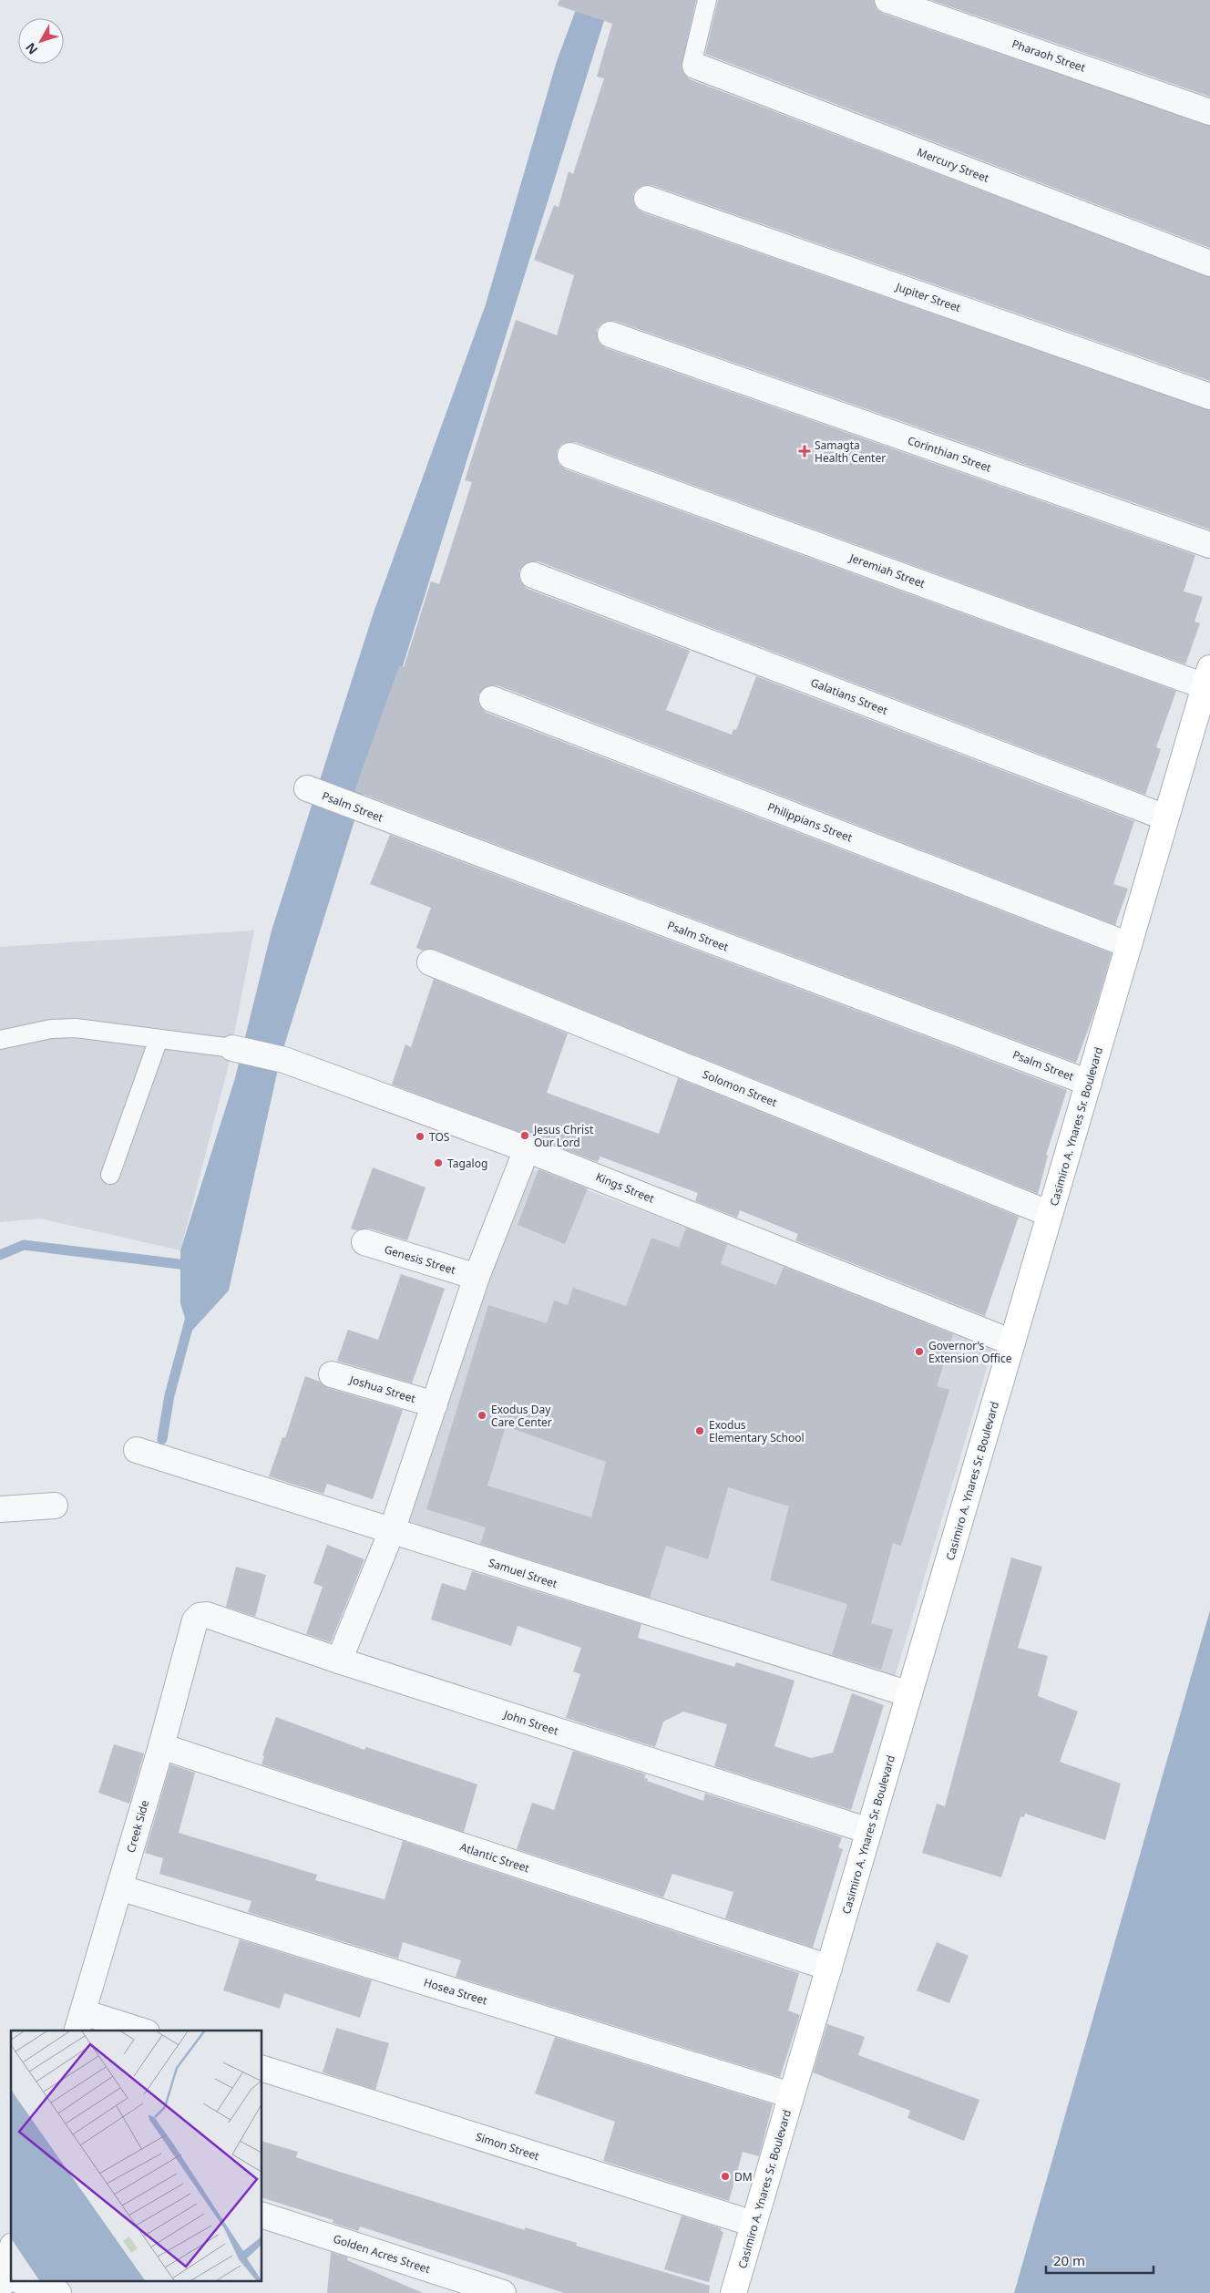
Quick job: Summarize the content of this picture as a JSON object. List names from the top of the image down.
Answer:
{
  "streets": {
    "main road": ["Casimiro A. Ynares Sr. Boulevard"],
    "street": [
      "Pharaoh Street",
      "Mercury Street",
      "Jupiter Street",
      "Corinthian Street",
      "Jeremiah Street",
      "Galatians Street",
      "Psalm Street",
      "Philippians Street",
      "Solomon Street",
      "Kings Street",
      "Genesis Street",
      "Joshua Street",
      "Samuel Street",
      "John Street",
      "Creek Side",
      "Atlantic Street",
      "Hosea Street",
      "Simon Street",
      "Golden Acres Street"
    ]
  },
  "crossings": [
    ["Jeremiah Street", "Casimiro A. Ynares Sr. Boulevard"],
    ["Galatians Street", "Casimiro A. Ynares Sr. Boulevard"],
    ["Psalm Street", "Casimiro A. Ynares Sr. Boulevard"],
    ["Philippians Street", "Casimiro A. Ynares Sr. Boulevard"],
    ["Solomon Street", "Casimiro A. Ynares Sr. Boulevard"],
    ["Casimiro A. Ynares Sr. Boulevard", "Kings Street"],
    ["Casimiro A. Ynares Sr. Boulevard", "Samuel Street"],
    ["Casimiro A. Ynares Sr. Boulevard", "John Street"],
    ["Casimiro A. Ynares Sr. Boulevard", "Atlantic Street"],
    ["Casimiro A. Ynares Sr. Boulevard", "Hosea Street"],
    ["Casimiro A. Ynares Sr. Boulevard", "Simon Street"],
    ["John Street", "Creek Side"],
    ["Creek Side", "Atlantic Street"],
    ["Creek Side", "Hosea Street"]
  ],
  "places": {
    "health": ["Samagta Health Center"],
    "other": [
      "Jesus Christ Our Lord",
      "TOS",
      "Tagalog",
      "Governor’s Extension Office",
      "Exodus Day Care Center",
      "Exodus Elementary School",
      "DM"
    ]
  },
  "scale_bar": "20 m",
  "north": "bottom left"
}
